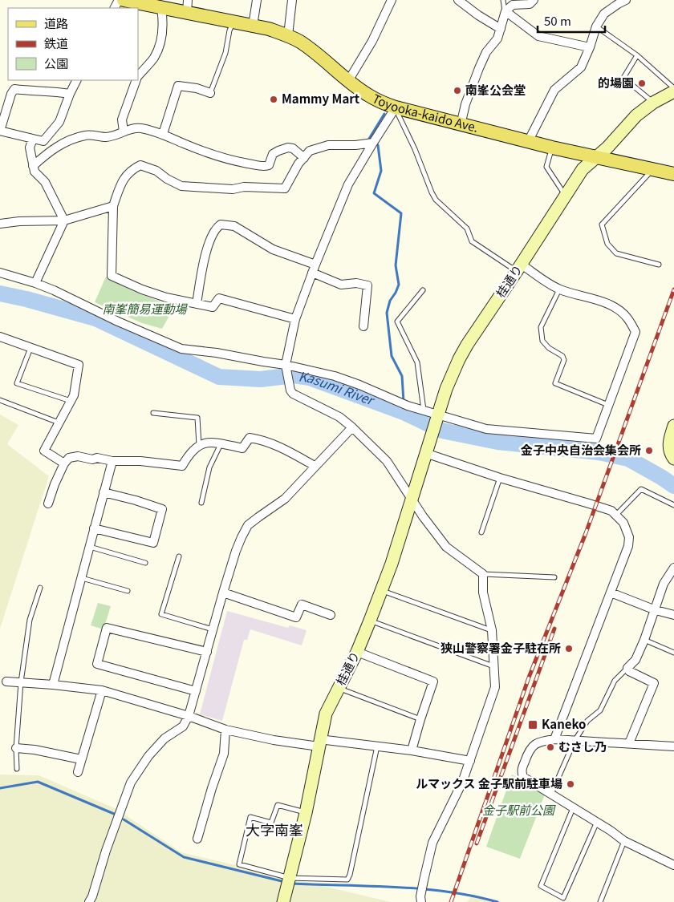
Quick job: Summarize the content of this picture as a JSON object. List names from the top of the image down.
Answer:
{
  "streets": {
    "main road": ["Toyooka-kaido Ave."],
    "street": ["桂通り"]
  },
  "crossings": [
    ["Toyooka-kaido Ave.", "桂通り"]
  ],
  "districts": ["大字南峯"],
  "water": ["Kasumi River"],
  "parks": ["南峯簡易運動場", "金子駅前公園"],
  "places": {
    "other": [
      "的場園",
      "南峯公会堂",
      "Mammy Mart",
      "金子中央自治会集会所",
      "狭山警察署金子駐在所",
      "むさし乃",
      "ルマックス 金子駅前駐車場"
    ],
    "transit": ["Kaneko"]
  },
  "legend": ["道路", "鉄道", "公園"],
  "scale_bar": "50 m"
}
